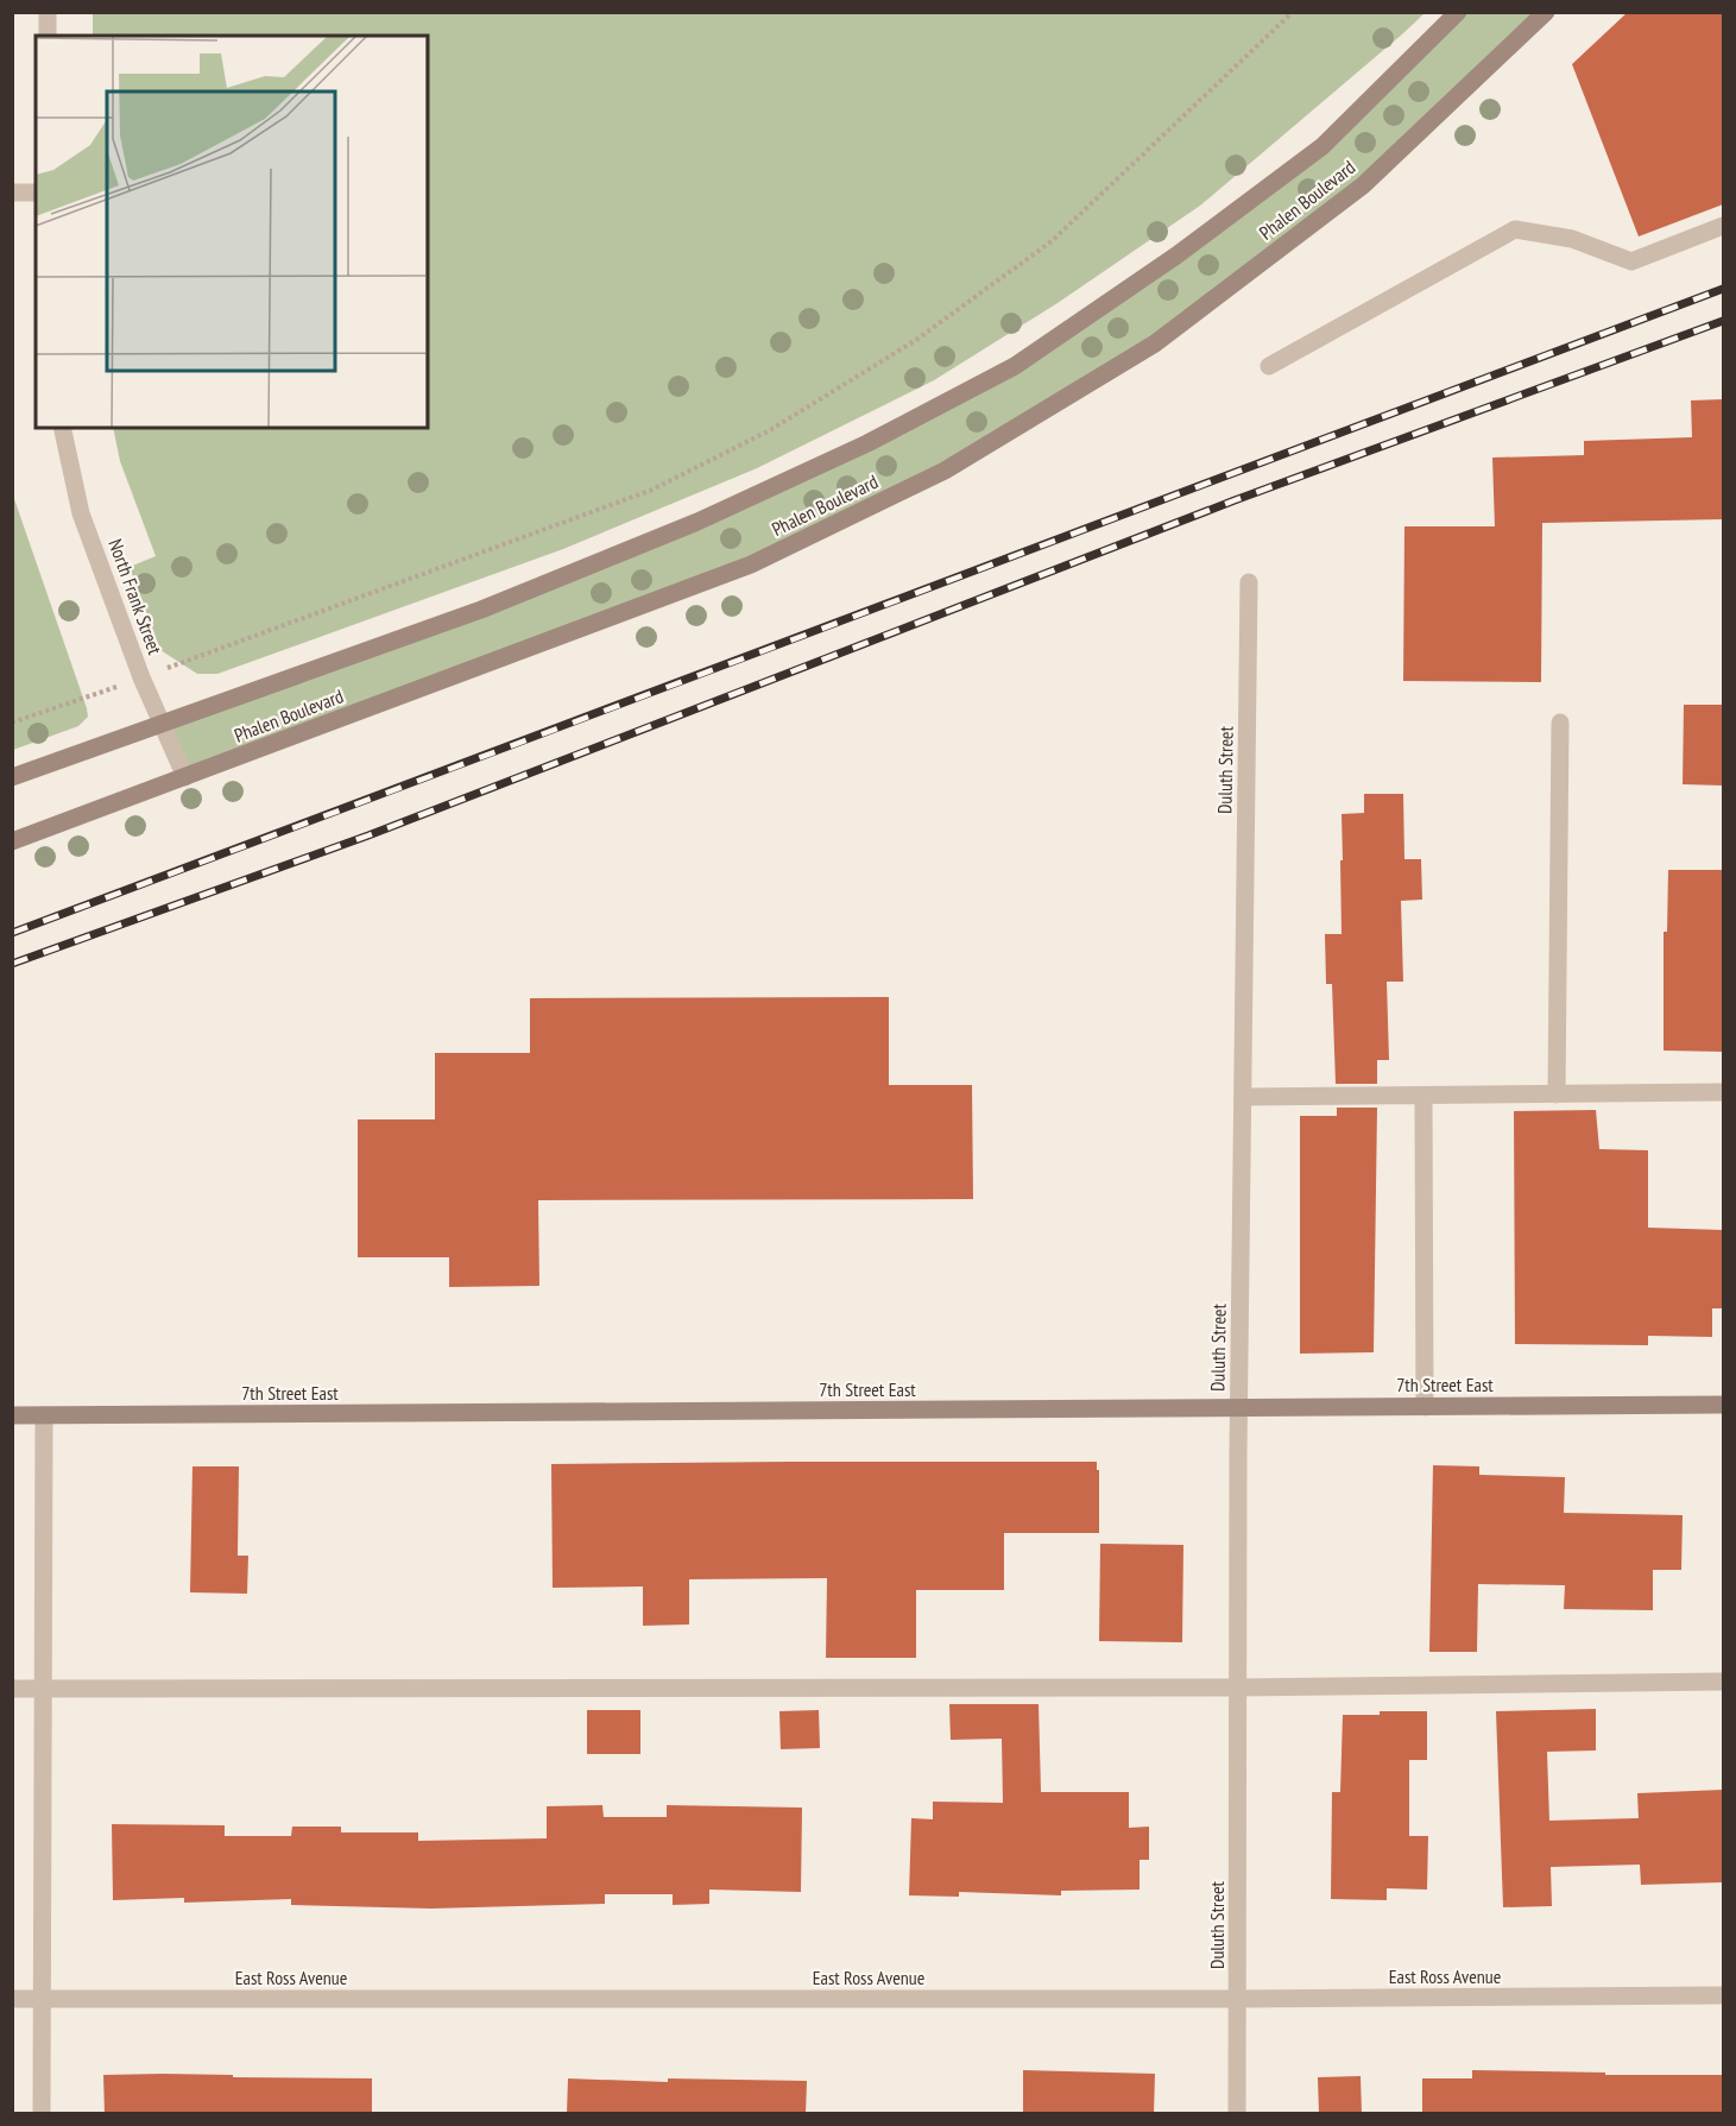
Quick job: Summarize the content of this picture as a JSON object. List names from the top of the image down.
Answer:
{
  "streets": {
    "main road": ["Phalen Boulevard", "7th Street East"],
    "street": ["North Frank Street", "Duluth Street", "East Ross Avenue"]
  },
  "crossings": [
    ["Phalen Boulevard", "North Frank Street"],
    ["Duluth Street", "7th Street East"],
    ["Duluth Street", "East Ross Avenue"]
  ]
}
